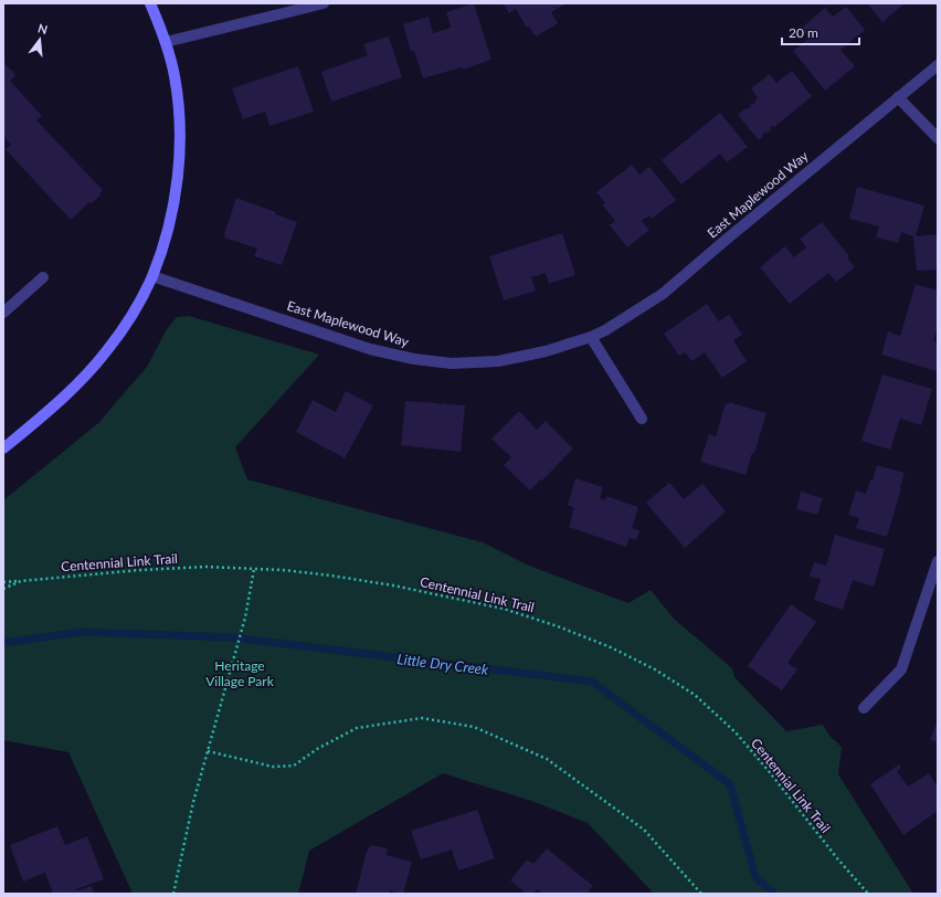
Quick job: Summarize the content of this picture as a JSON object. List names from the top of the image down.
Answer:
{
  "streets": {
    "street": ["East Maplewood Way"],
    "path": ["Centennial Link Trail"]
  },
  "water": ["Little Dry Creek"],
  "parks": ["Heritage Village Park"],
  "scale_bar": "20 m",
  "north": "top"
}
